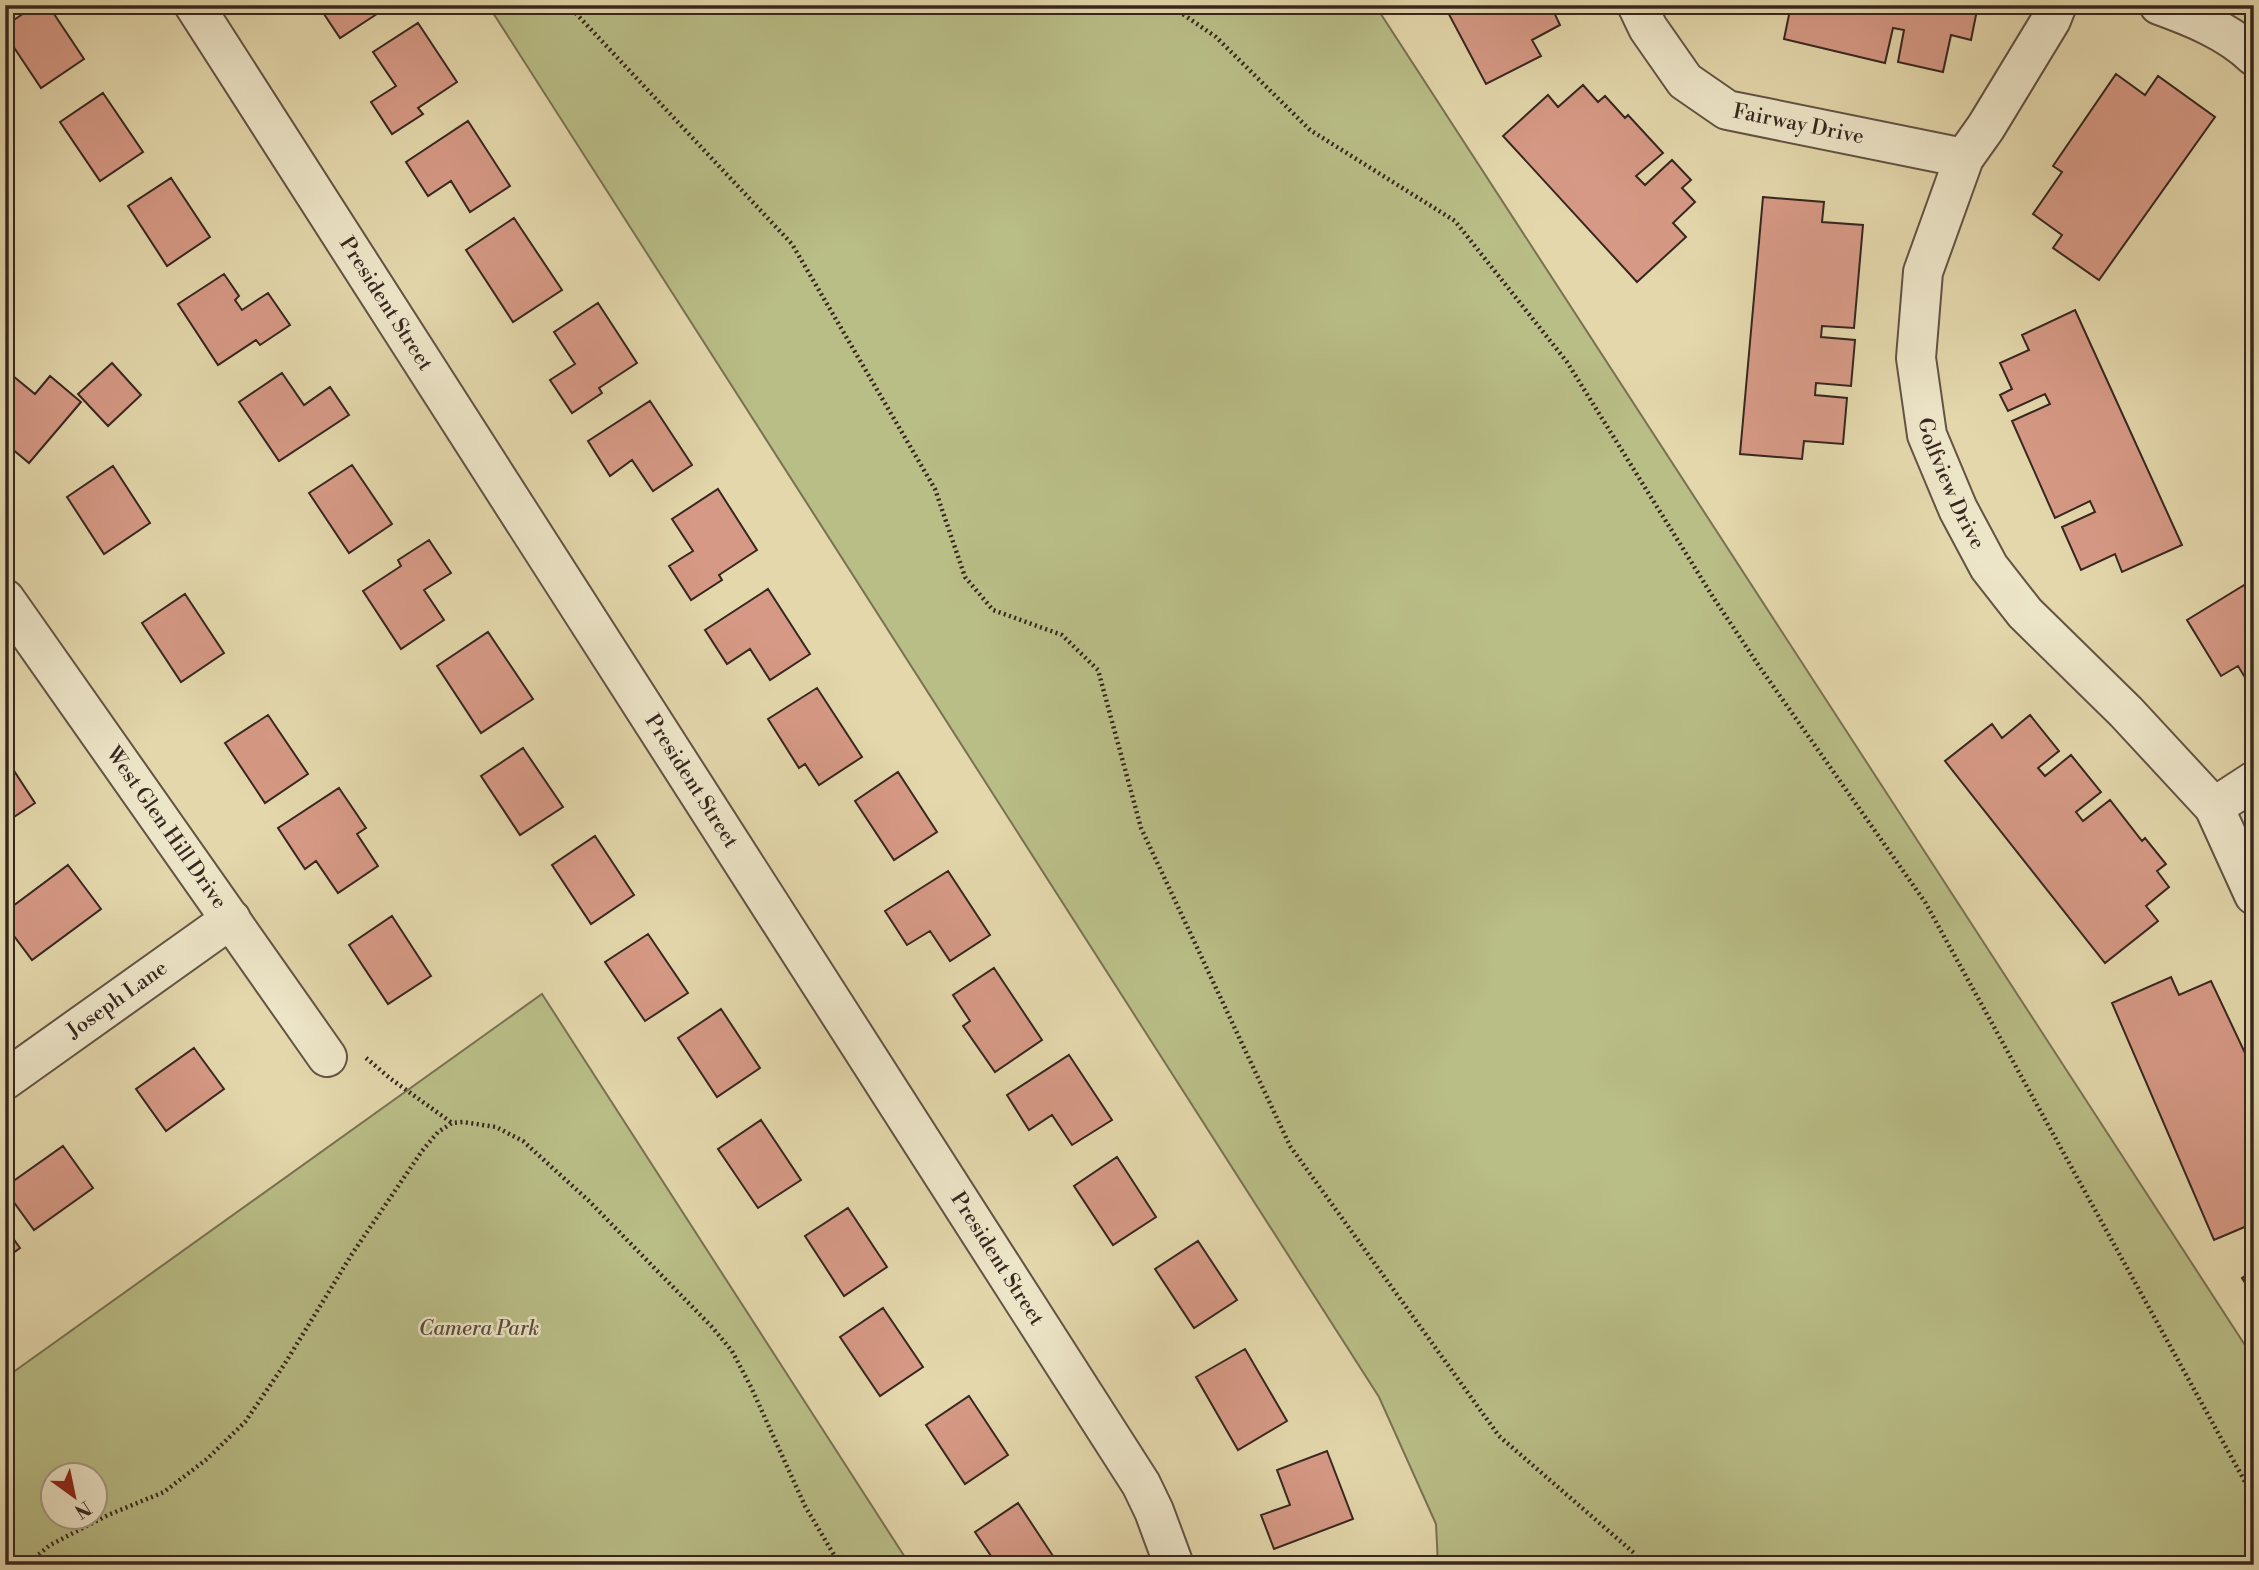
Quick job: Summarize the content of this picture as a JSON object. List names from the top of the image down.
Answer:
{
  "streets": {
    "street": [
      "Fairway Drive",
      "President Street",
      "Golfview Drive",
      "West Glen Hill Drive",
      "Joseph Lane"
    ]
  },
  "crossings": [
    ["Fairway Drive", "Golfview Drive"],
    ["West Glen Hill Drive", "Joseph Lane"]
  ],
  "parks": ["Camera Park"],
  "north": "bottom right"
}
